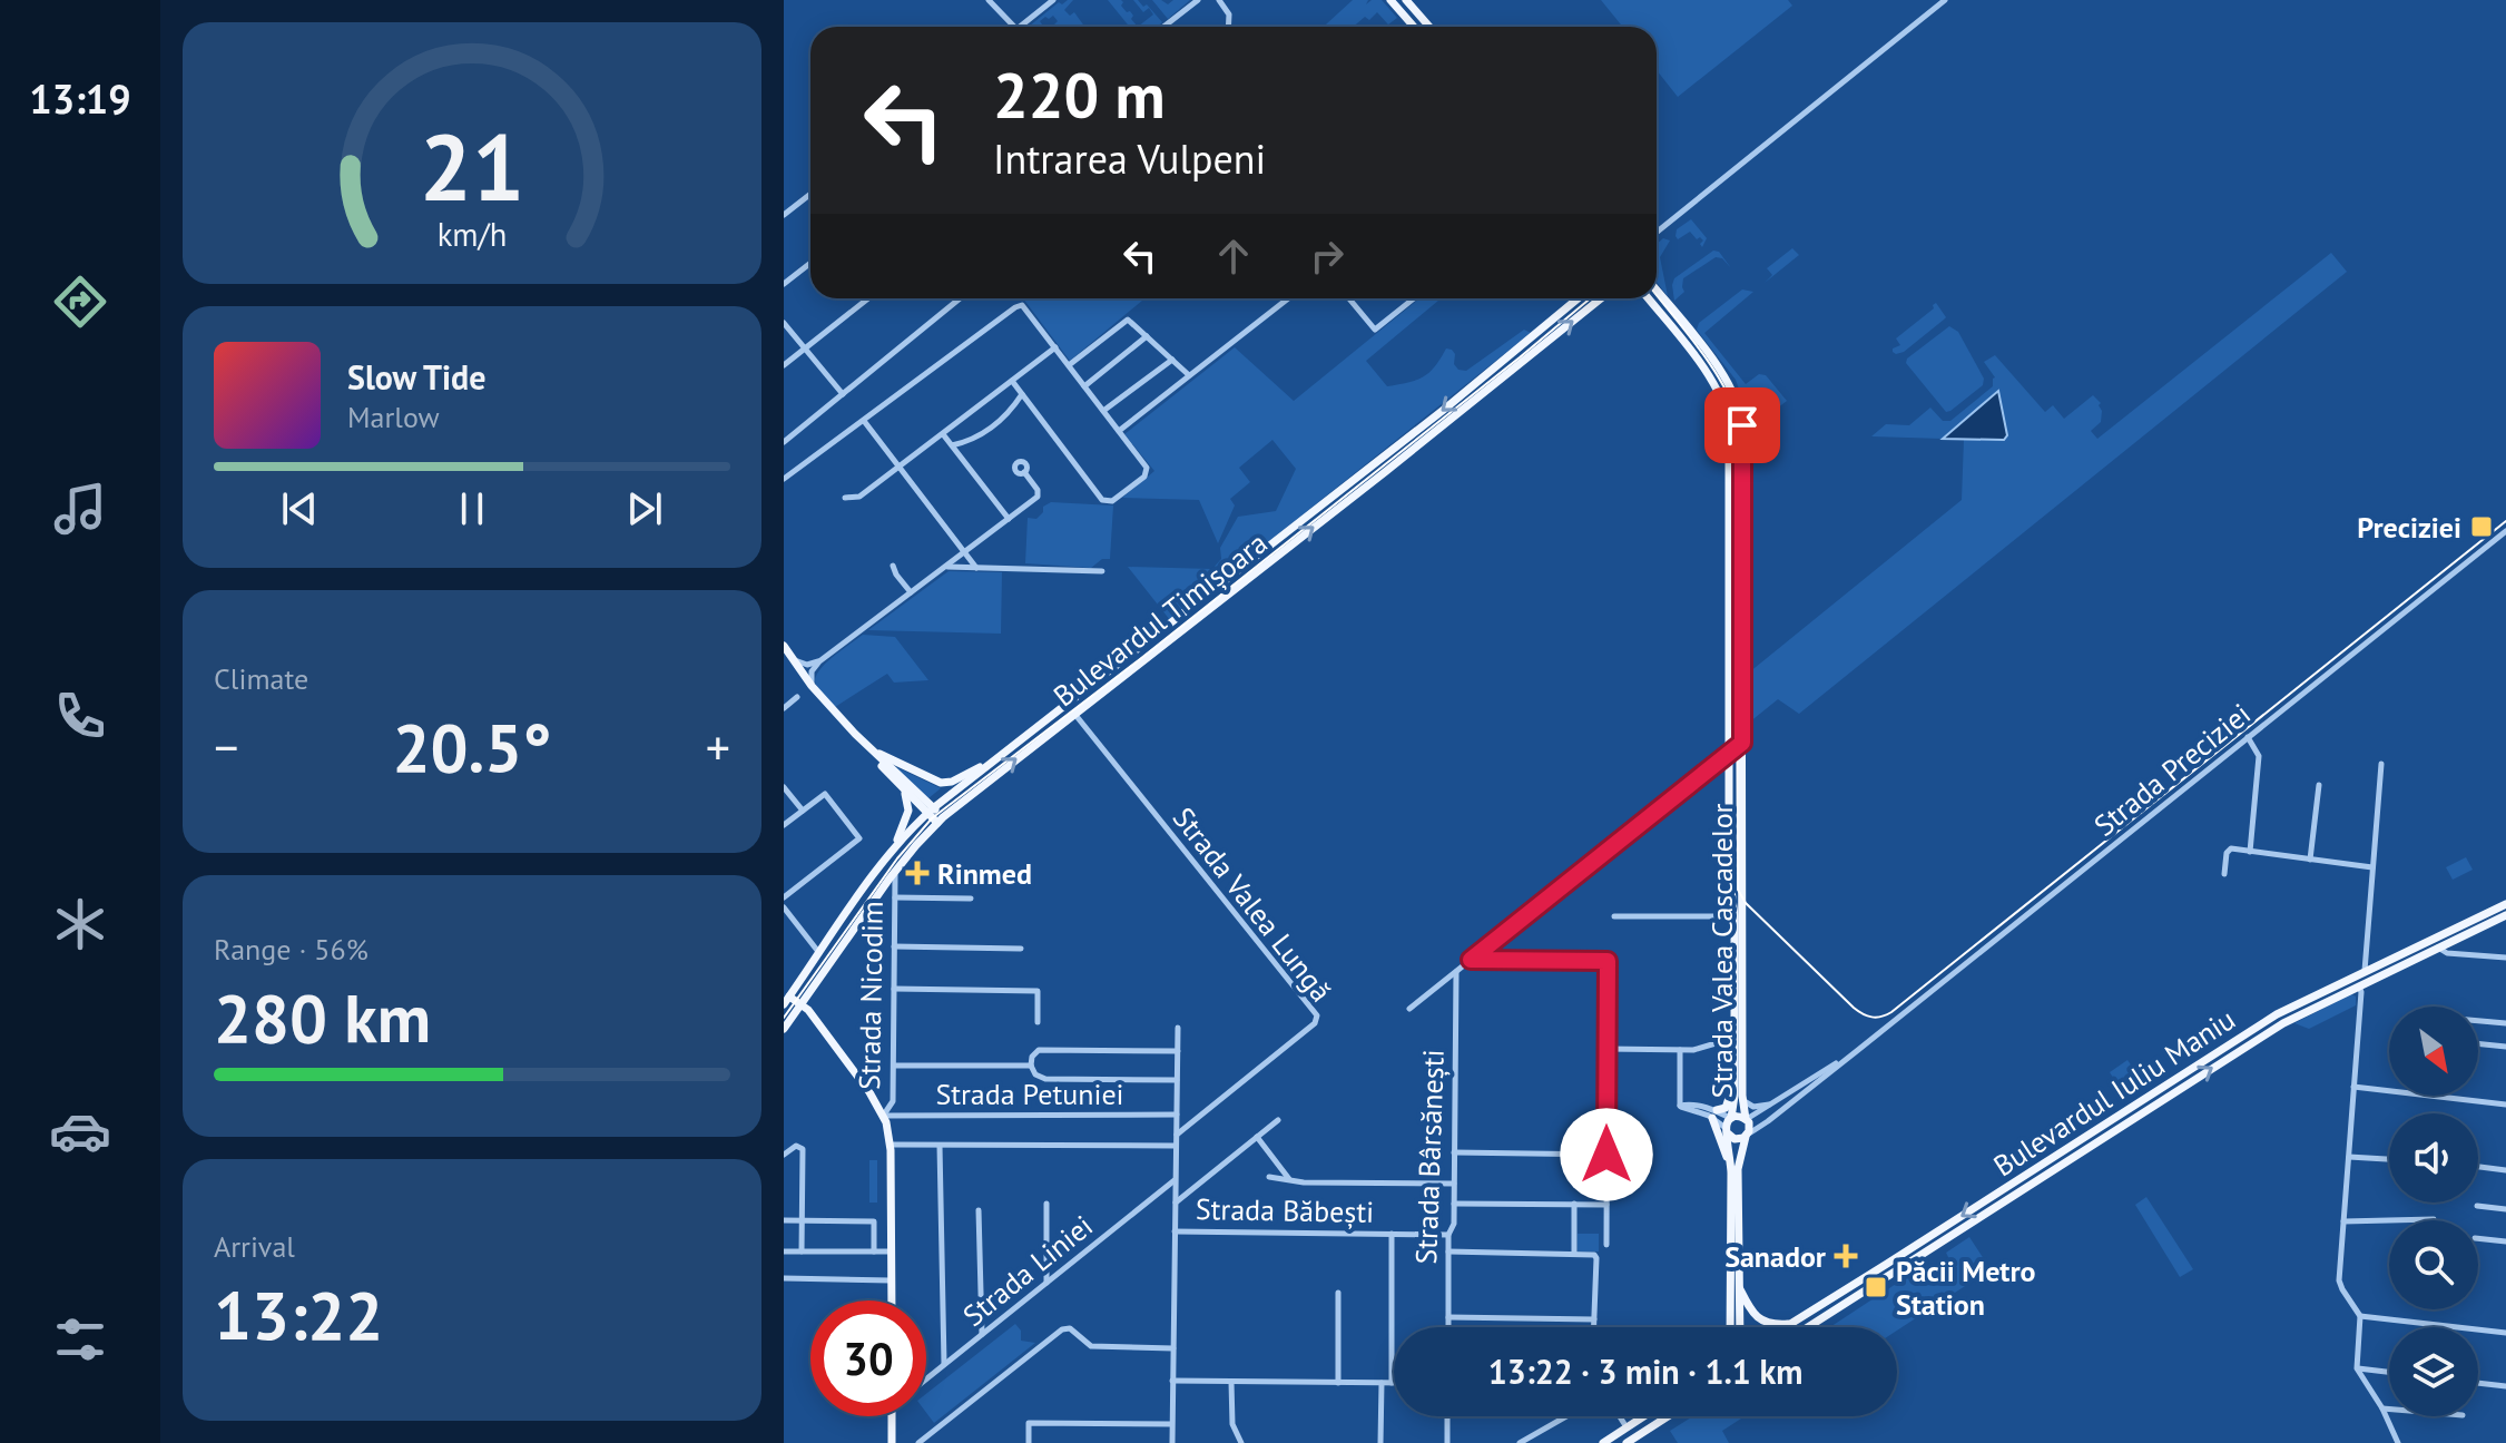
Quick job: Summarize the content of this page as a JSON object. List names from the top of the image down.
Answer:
{
  "streets": {
    "main road": ["Bulevardul Timișoara", "Strada Valea Cascadelor", "Bulevardul Iuliu Maniu"],
    "street": [
      "Strada Preciziei",
      "Strada Valea Lungă",
      "Strada Nicodim",
      "Strada Petuniei",
      "Strada Bârsănești",
      "Strada Băbești",
      "Strada Liniei"
    ]
  },
  "crossings": [
    ["Bulevardul Timișoara", "Strada Valea Lungă"],
    ["Bulevardul Timișoara", "Strada Nicodim"],
    ["Strada Preciziei", "Strada Valea Cascadelor"],
    ["Strada Nicodim", "Strada Petuniei"],
    ["Strada Bârsănești", "Strada Băbești"]
  ],
  "places": {
    "transit": ["Preciziei", "Păcii Metro Station"],
    "health": ["Rinmed", "Sanador"]
  },
  "north": "bottom right",
  "page": {
    "tabs": "13:19",
    "turn": ["220 m", "Intrarea Vulpeni"],
    "song": ["Slow Tide", "Marlow"],
    "tile": [
      "Climate",
      ["Range · 56%", "280 km"],
      ["Arrival", "13:22"]
    ],
    "heat": ["−", "20.5°", "+"],
    "limit": "30",
    "trip": "13:22 · 3 min · 1.1 km",
    "gauge": ["21", "km/h"]
  }
}
